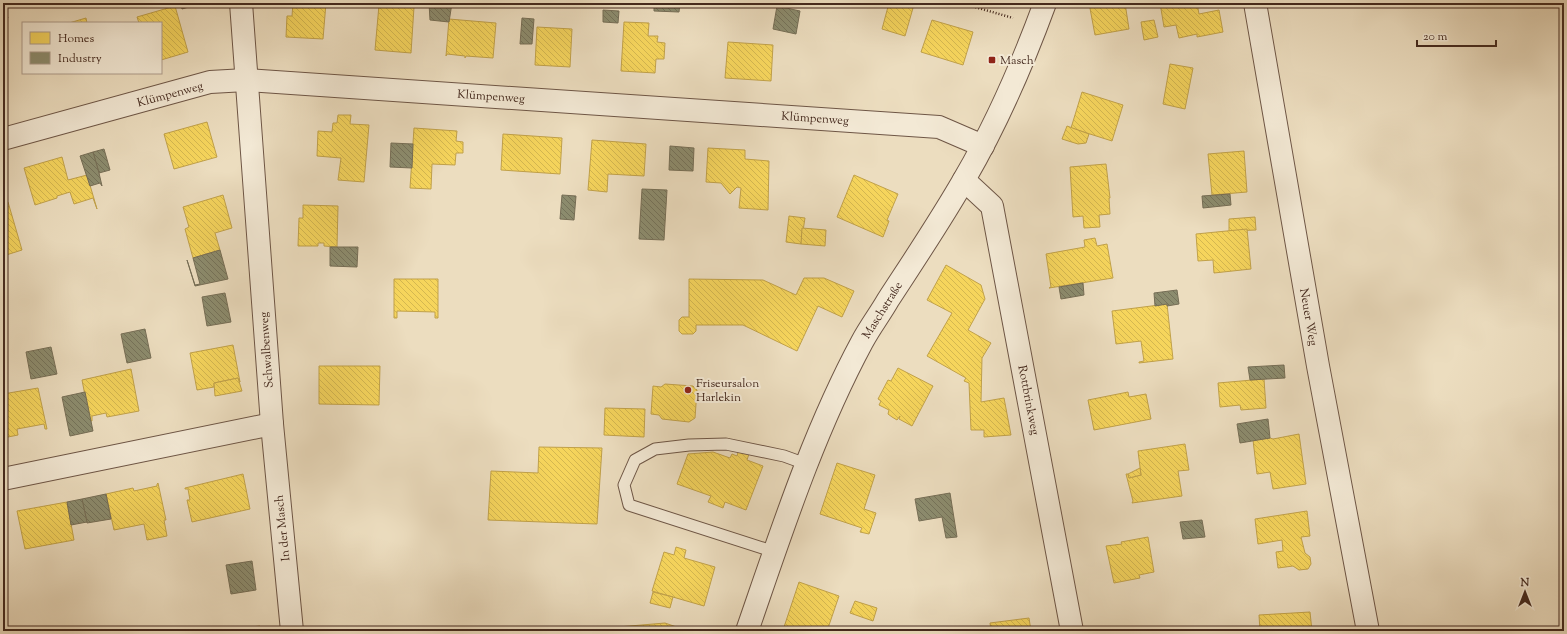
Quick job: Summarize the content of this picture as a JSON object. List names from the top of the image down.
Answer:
{
  "streets": {
    "street": [
      "Klümpenweg",
      "Maschstraße",
      "Neuer Weg",
      "Schwalbenweg",
      "Rottbrinkweg",
      "In der Masch"
    ]
  },
  "crossings": [
    ["Klümpenweg", "Maschstraße"],
    ["Klümpenweg", "Schwalbenweg"],
    ["Maschstraße", "Rottbrinkweg"],
    ["Schwalbenweg", "In der Masch"]
  ],
  "places": {
    "transit": ["Masch"],
    "other": ["Friseursalon Harlekin"]
  },
  "legend": ["Homes", "Industry"],
  "scale_bar": "20 m",
  "north": "top"
}
